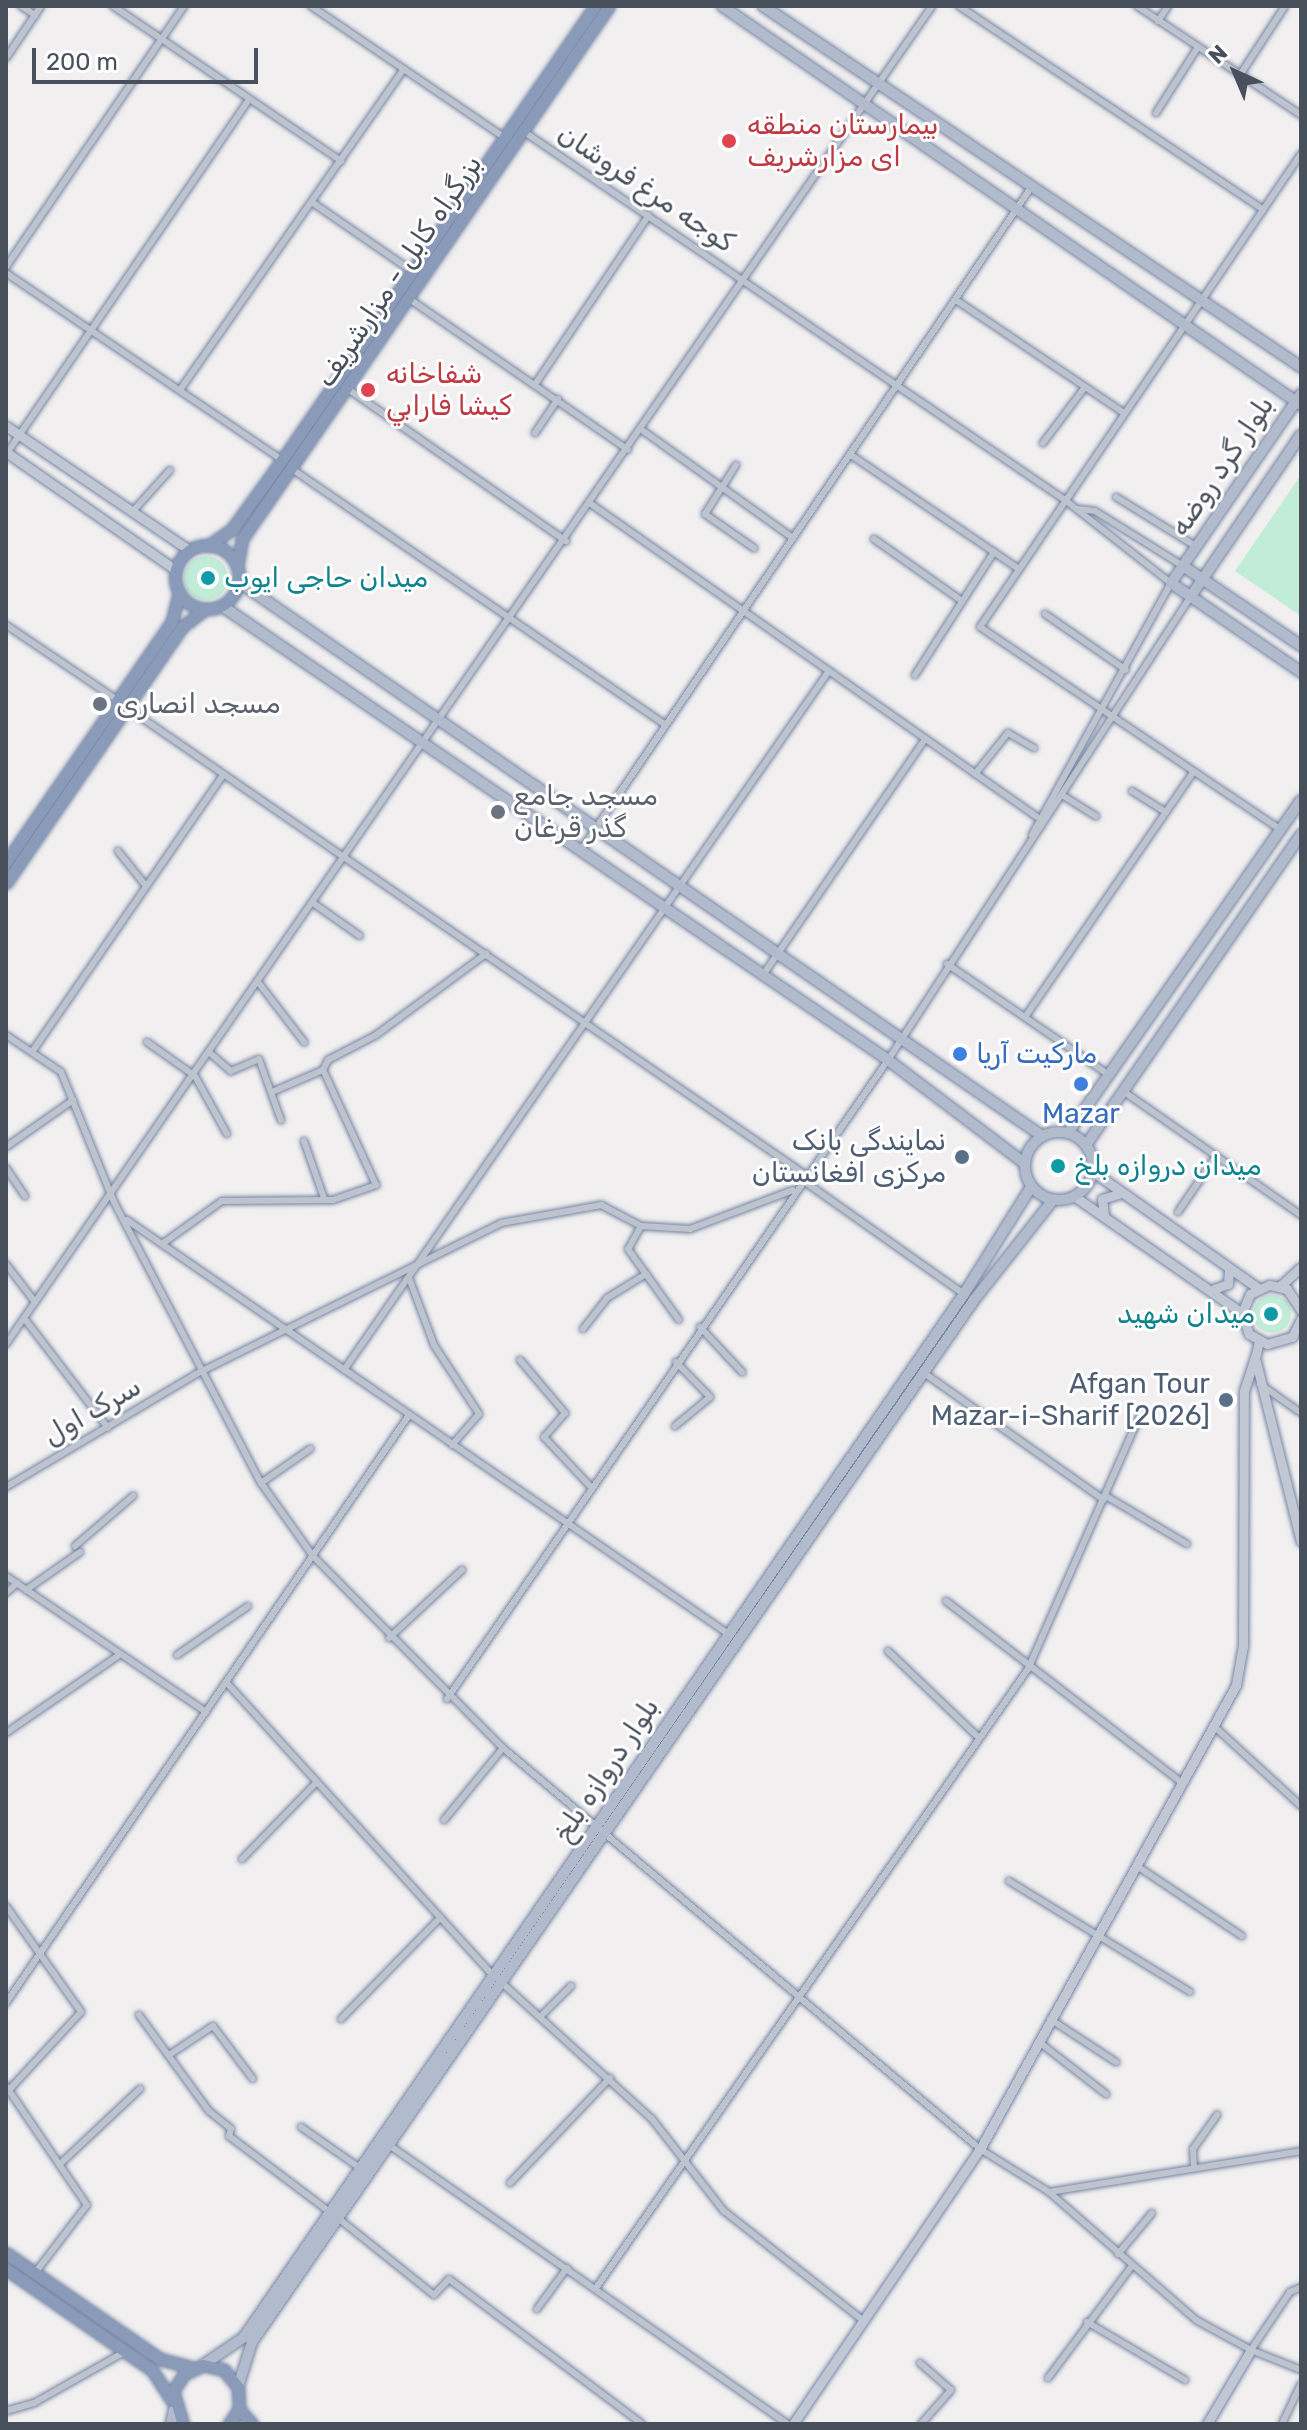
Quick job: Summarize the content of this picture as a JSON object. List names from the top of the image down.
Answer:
{
  "streets": {
    "highway": ["بزرگراه کابل - مزارشریف"],
    "main road": ["بلوار گرد روضه", "بلوار دروازه بلخ"],
    "street": ["كوجه مرغ فروشان", "سرک اول"]
  },
  "crossings": [
    ["كوجه مرغ فروشان", "بزرگراه کابل - مزارشریف"]
  ],
  "places": [
    "بیمارستان منطقه ای مزارشریف",
    "شفاخانه كيشا فارابي",
    "میدان حاجی ایوب",
    "مسجد انصاری",
    "مسجد جامع گذر قرغان",
    "مارکیت آریا",
    "Mazar",
    "نمایندگی بانک مرکزی افغانستان",
    "میدان دروازه بلخ",
    "میدان شهید",
    "Afgan Tour Mazar-i-Sharif [2026]"
  ],
  "scale_bar": "200 m",
  "north": "top left"
}
